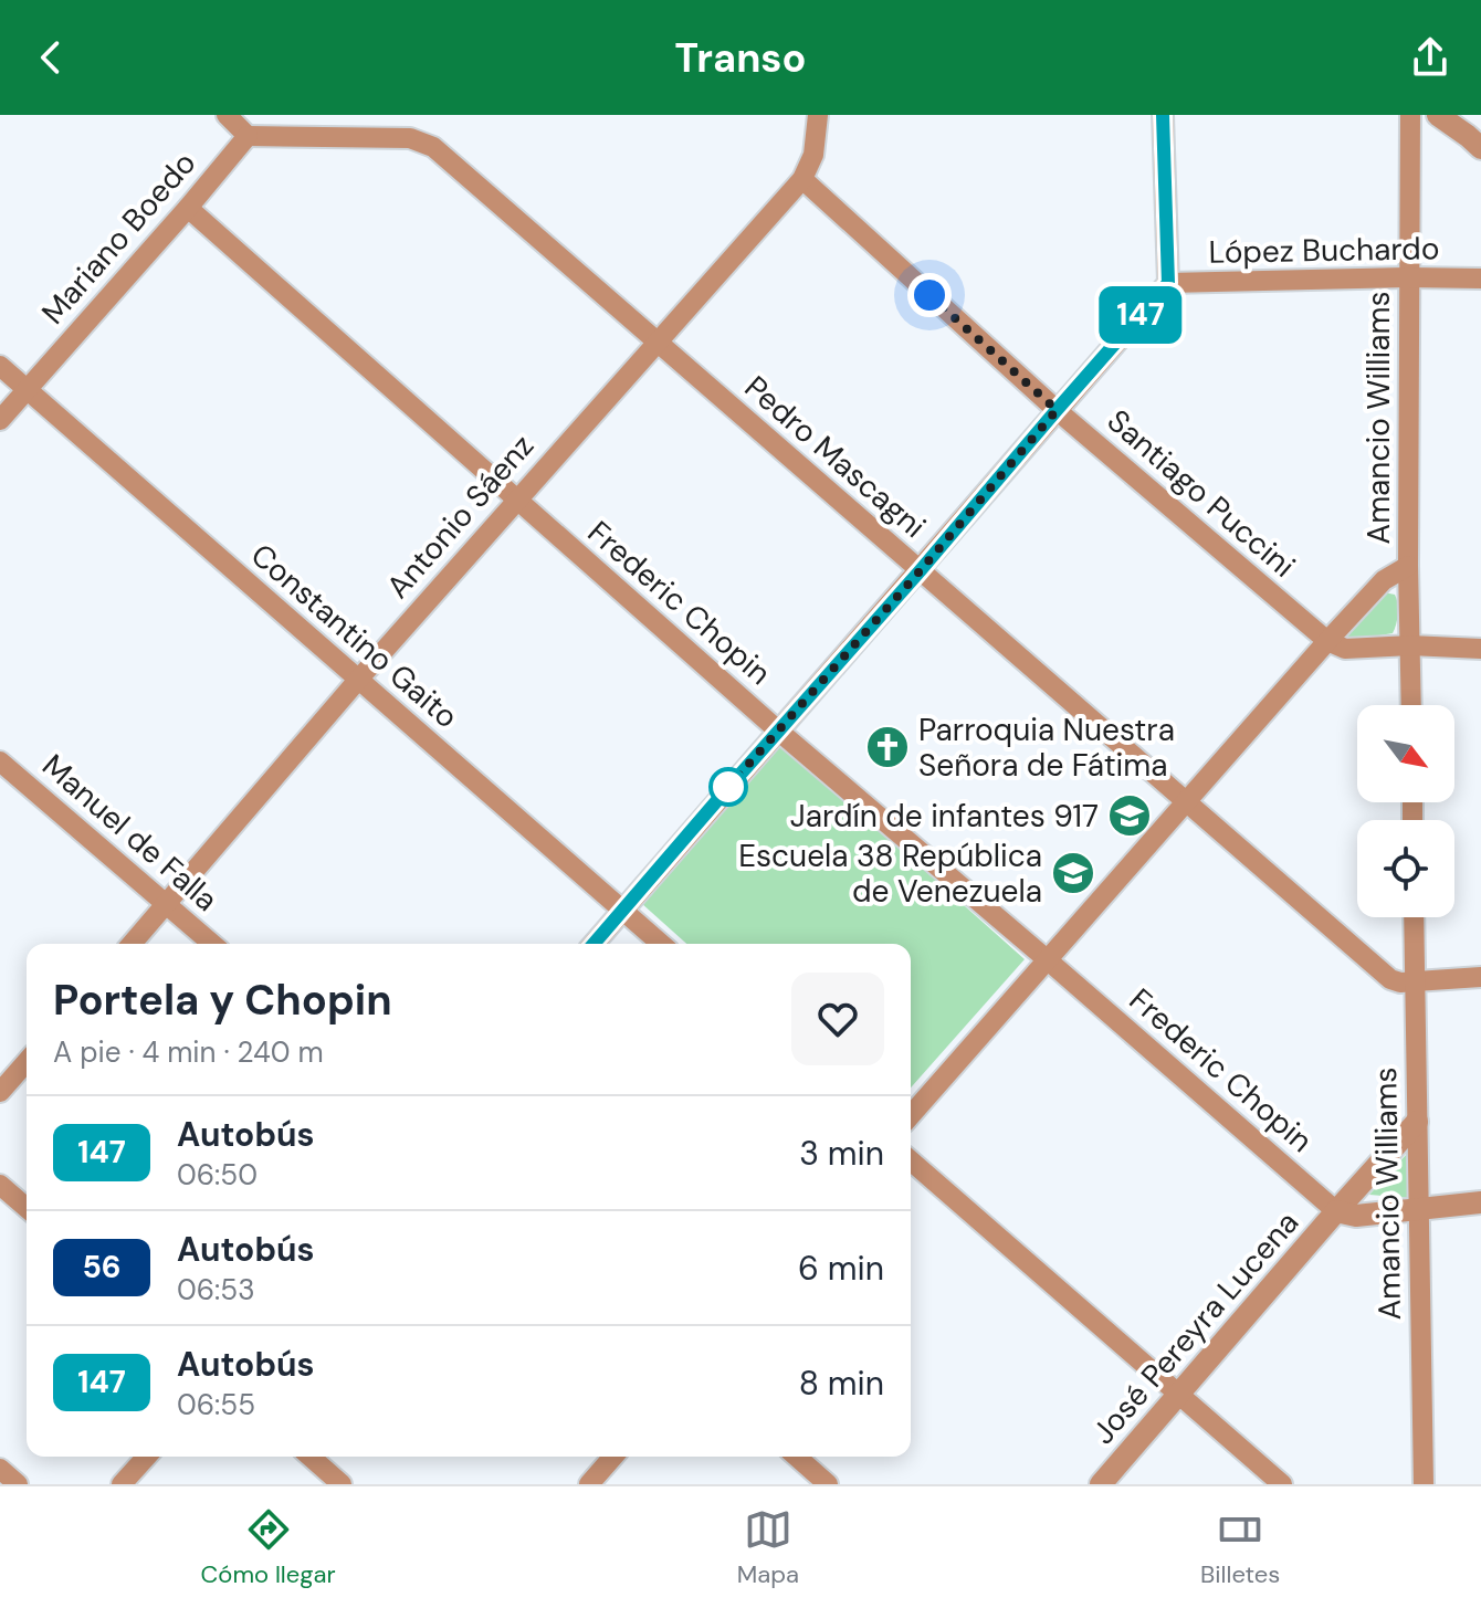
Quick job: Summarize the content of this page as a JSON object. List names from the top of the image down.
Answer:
{
  "streets": {
    "street": [
      "Mariano Boedo",
      "López Buchardo",
      "Amancio Williams",
      "Pedro Mascagni",
      "Santiago Puccini",
      "Antonio Sáenz",
      "Frederic Chopin",
      "Constantino Gaito",
      "Manuel de Falla",
      "José Pereyra Lucena"
    ]
  },
  "crossings": [
    ["Mariano Boedo", "Pedro Mascagni"],
    ["Mariano Boedo", "Frederic Chopin"],
    ["Mariano Boedo", "Constantino Gaito"],
    ["López Buchardo", "Amancio Williams"],
    ["Amancio Williams", "Pedro Mascagni"],
    ["Amancio Williams", "José Pereyra Lucena"],
    ["Pedro Mascagni", "Antonio Sáenz"],
    ["Santiago Puccini", "Antonio Sáenz"],
    ["Antonio Sáenz", "Frederic Chopin"],
    ["Antonio Sáenz", "Constantino Gaito"],
    ["Antonio Sáenz", "Manuel de Falla"],
    ["Frederic Chopin", "José Pereyra Lucena"]
  ],
  "places": {
    "church": ["Parroquia Nuestra Señora de Fátima"],
    "school or university": ["Jardín de infantes 917", "Escuela 38 República de Venezuela"]
  },
  "lines": ["bus line 147"],
  "north": "bottom right",
  "page": {
    "header": "Transo",
    "on_map": "147",
    "heading": ["Portela y Chopin", "A pie · 4 min · 240 m"],
    "list": [
      {
        "mark": "147",
        "name": "Autobús",
        "note": "06:50",
        "value": "3 min"
      },
      {
        "mark": "56",
        "name": "Autobús",
        "note": "06:53",
        "value": "6 min"
      },
      {
        "mark": "147",
        "name": "Autobús",
        "note": "06:55",
        "value": "8 min"
      }
    ],
    "tabs": ["Cómo llegar", "Mapa", "Billetes"]
  }
}
